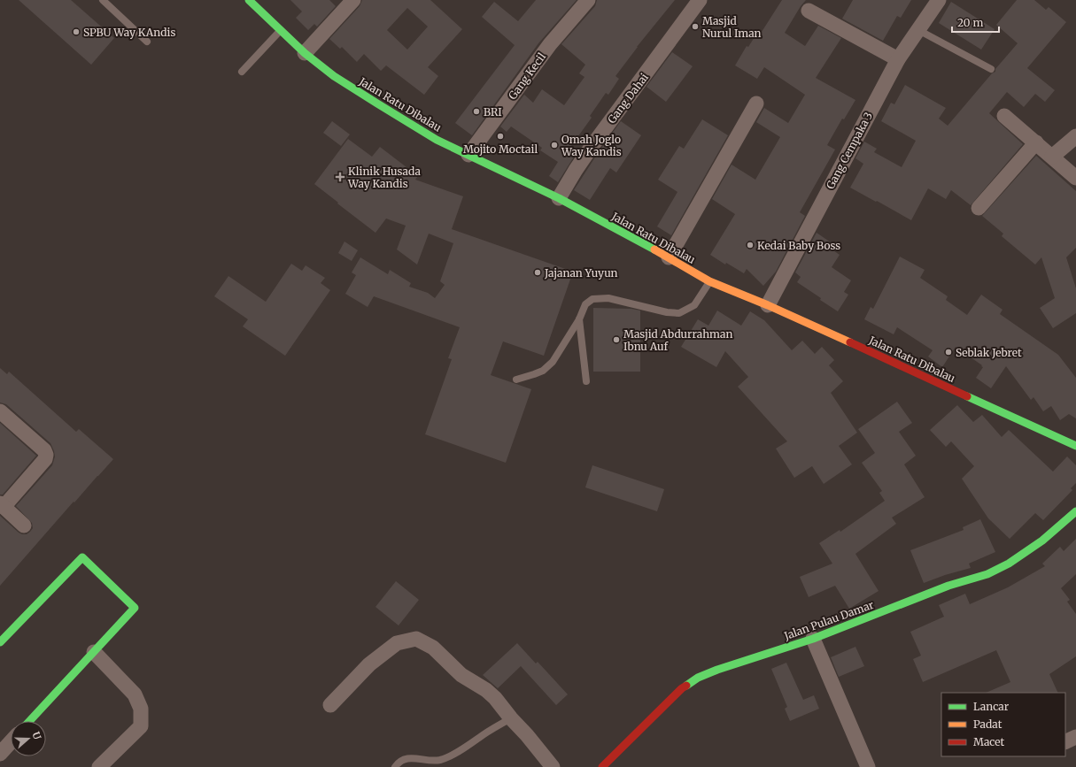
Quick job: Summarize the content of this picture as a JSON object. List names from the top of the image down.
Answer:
{
  "streets": {
    "main road": ["Jalan Ratu Dibalau", "Jalan Pulau Damar"],
    "street": ["Gang Kecil", "Gang Dahai", "Gang Cempaka 3"]
  },
  "crossings": [
    ["Gang Kecil", "Jalan Ratu Dibalau"],
    ["Gang Dahai", "Jalan Ratu Dibalau"],
    ["Jalan Ratu Dibalau", "Gang Cempaka 3"]
  ],
  "places": {
    "other": [
      "Masjid Nurul Iman",
      "SPBU Way KAndis",
      "BRI",
      "Mojito Moctail",
      "Omah Joglo Way Kandis",
      "Kedai Baby Boss",
      "Jajanan Yuyun",
      "Masjid Abdurrahman Ibnu Auf",
      "Seblak Jebret"
    ],
    "health": ["Klinik Husada Way Kandis"]
  },
  "legend": ["Lancar", "Padat", "Macet"],
  "scale_bar": "20 m",
  "north": "right"
}
